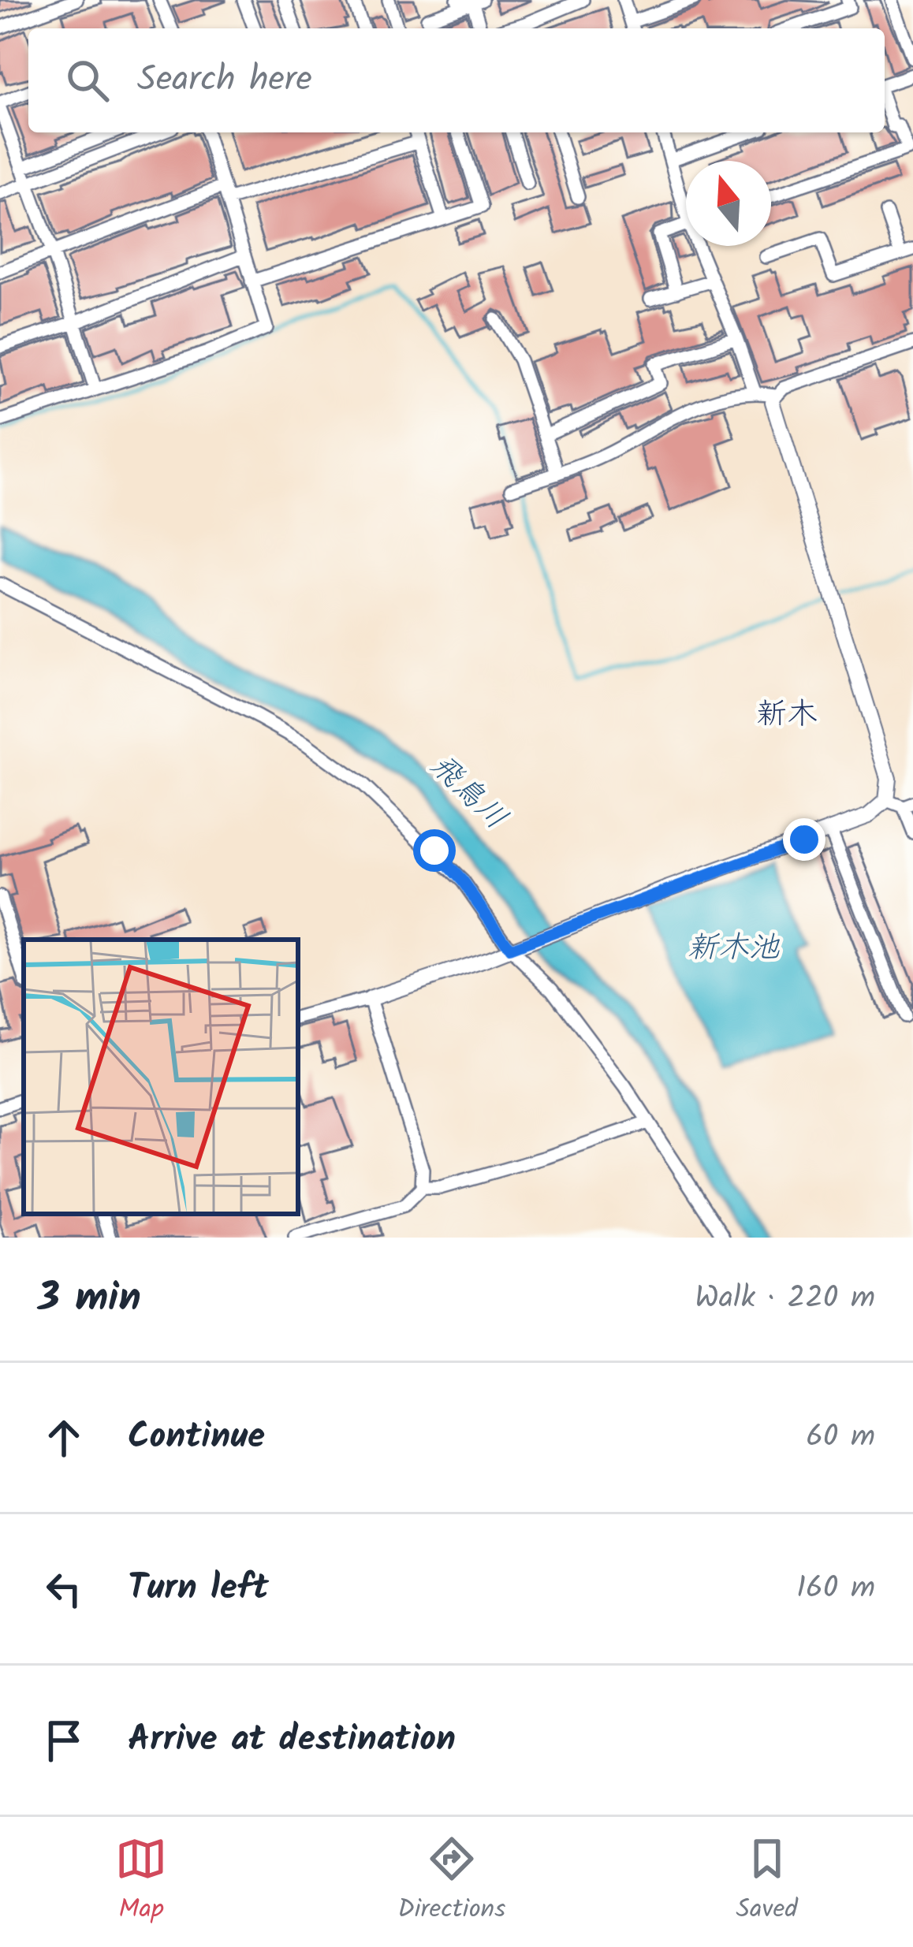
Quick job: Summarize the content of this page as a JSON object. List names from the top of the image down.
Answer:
{
  "districts": ["新木"],
  "water": ["飛鳥川", "新木池"],
  "north": "top",
  "page": {
    "search": "Search here",
    "heading": ["3 min", "Walk · 220 m"],
    "list": [
      ["Continue", "60 m"],
      ["Turn left", "160 m"],
      "Arrive at destination"
    ],
    "nav": ["Map", "Directions", "Saved"]
  }
}
